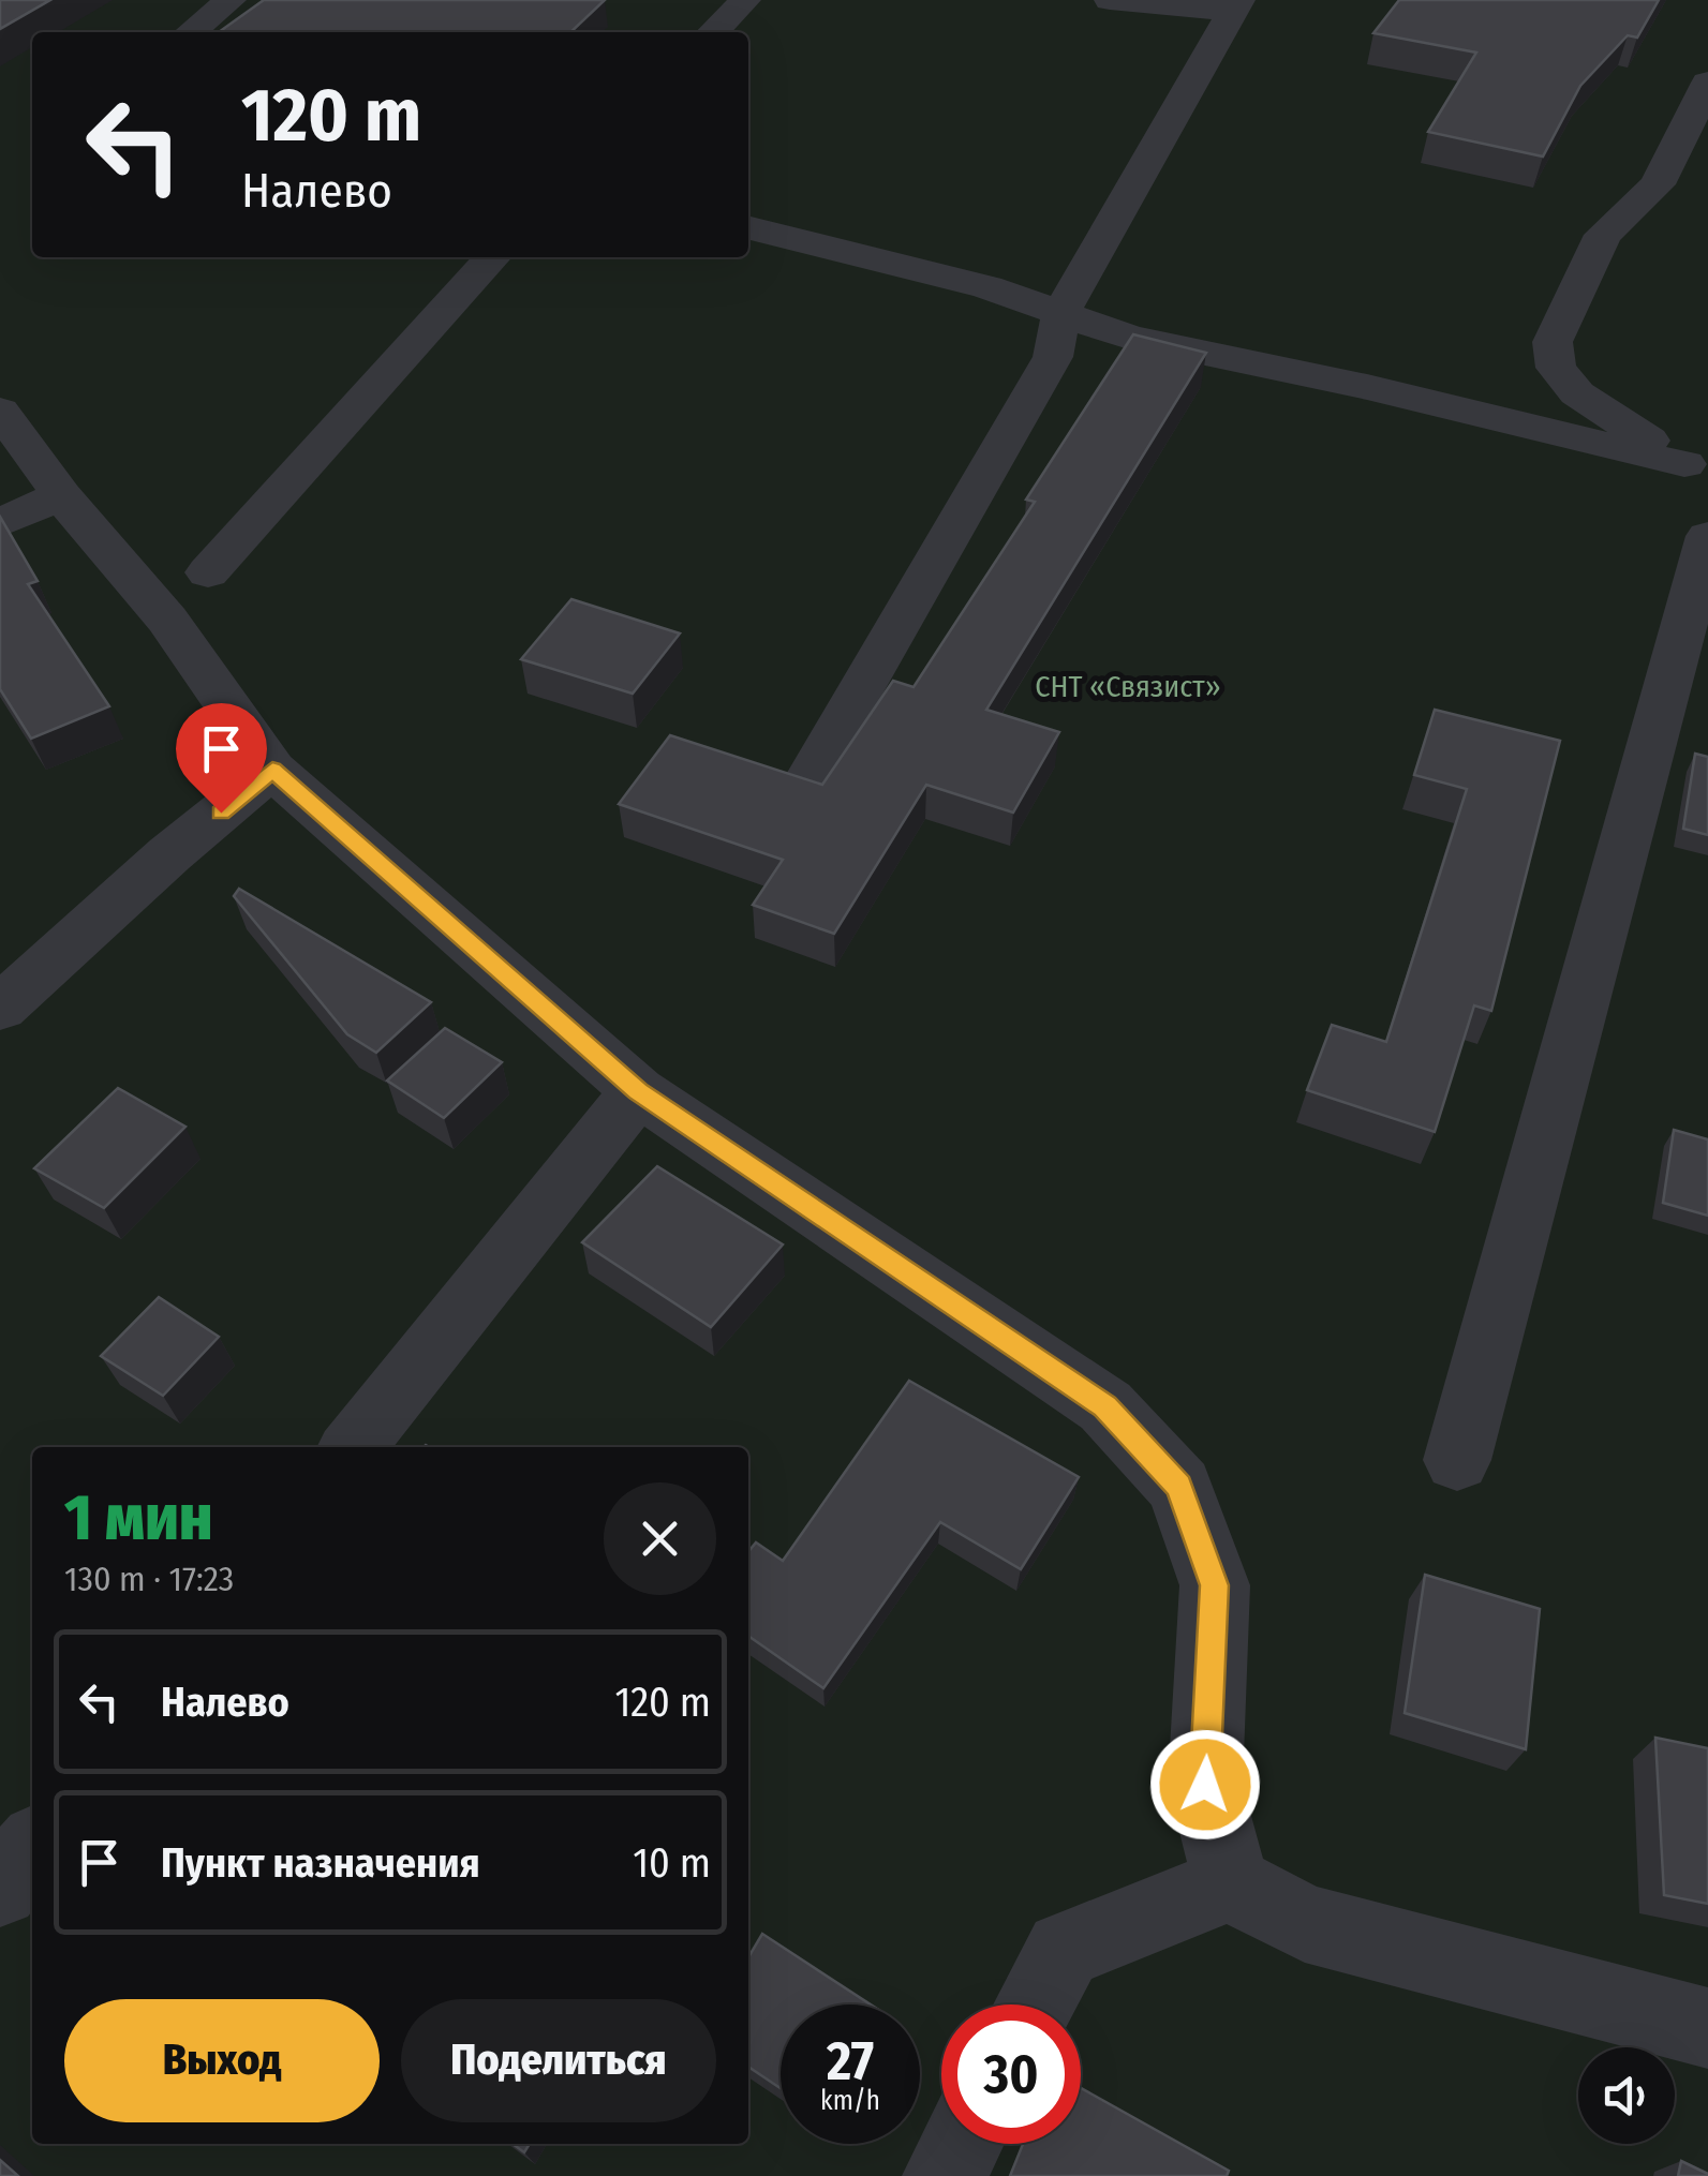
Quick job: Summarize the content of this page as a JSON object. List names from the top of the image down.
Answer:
{
  "parks": ["СНТ «Связист»"],
  "page": {
    "turn": ["120 m", "Налево"],
    "heading": ["1 мин", "130 m · 17:23"],
    "list": [
      {
        "name": "Налево",
        "value": "120 m"
      },
      {
        "name": "Пункт назначения",
        "value": "10 m"
      }
    ],
    "buttons": ["Выход", "Поделиться"],
    "speed": "27 km/h",
    "limit": "30"
  }
}
